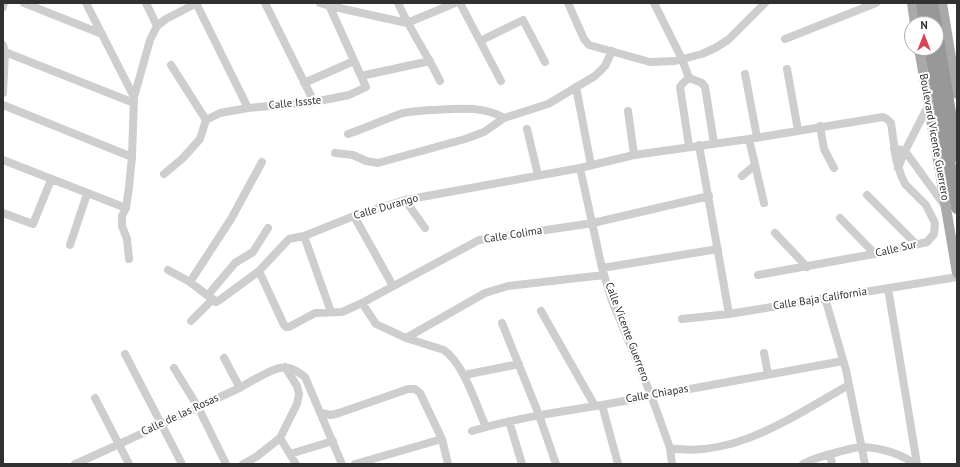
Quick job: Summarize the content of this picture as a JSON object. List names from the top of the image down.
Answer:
{
  "streets": {
    "highway": ["Boulevard Vicente Guerrero"],
    "street": [
      "Calle Issste",
      "Calle Durango",
      "Calle Colima",
      "Calle Sur",
      "Calle Baja California",
      "Calle Vicente Guerrero",
      "Calle Chiapas",
      "Calle de las Rosas"
    ]
  },
  "crossings": [
    ["Calle Durango", "Calle Colima"],
    ["Calle Durango", "Calle Sur"],
    ["Calle Durango", "Calle Vicente Guerrero"],
    ["Calle Colima", "Calle Vicente Guerrero"],
    ["Calle Vicente Guerrero", "Calle Chiapas"]
  ],
  "north": "top"
}
